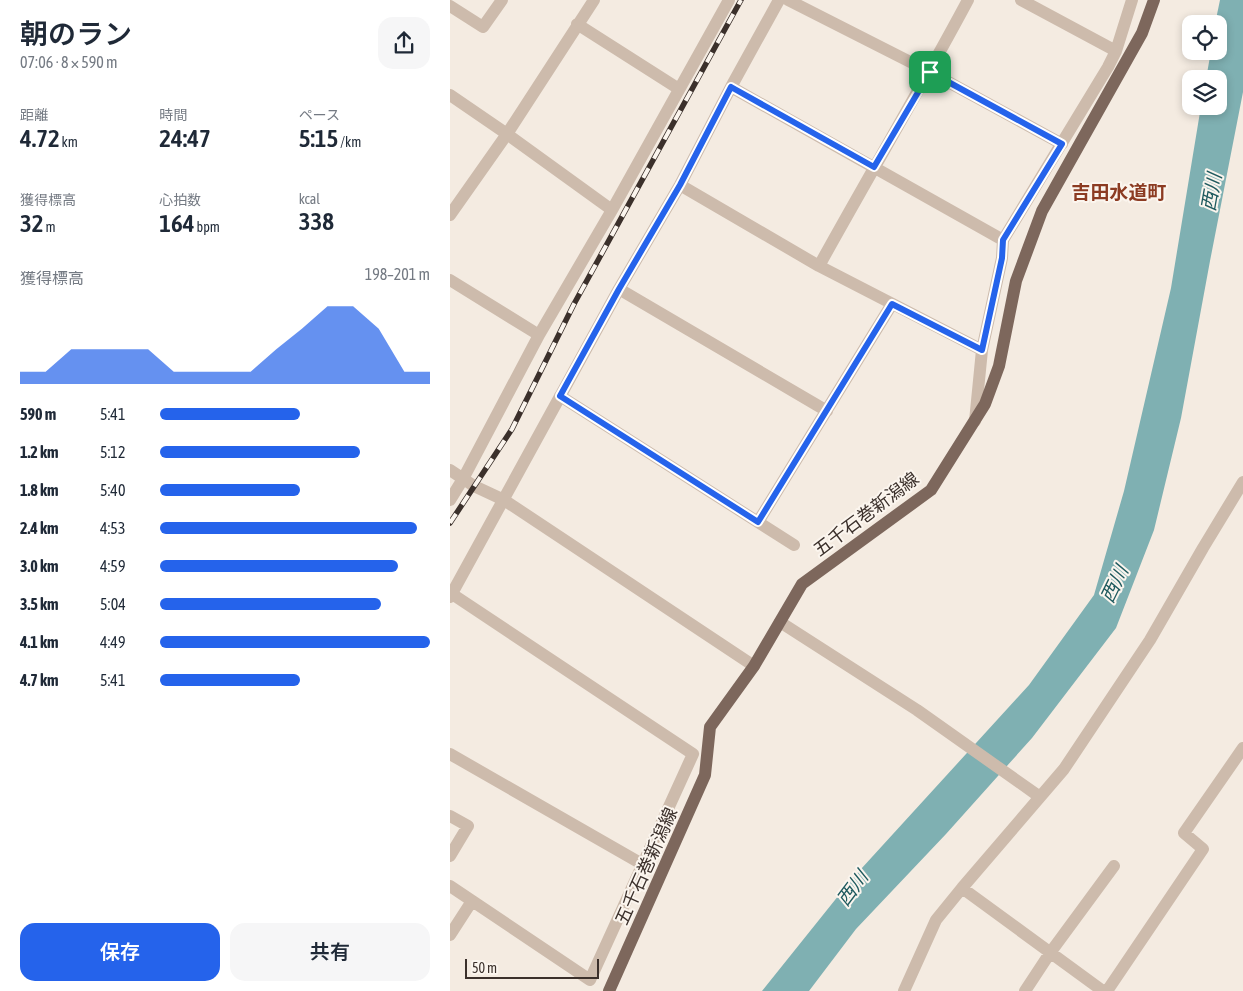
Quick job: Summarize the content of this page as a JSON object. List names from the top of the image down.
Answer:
{
  "streets": {
    "main road": ["五千石巻新潟線"]
  },
  "districts": ["吉田水道町"],
  "water": ["西川"],
  "scale_bar": "50 m",
  "page": {
    "heading": ["朝のラン", "07:06 · 8 × 590 m"],
    "stats": [
      ["距離", "4.72 km"],
      ["時間", "24:47"],
      ["ペース", "5:15 /km"],
      ["獲得標高", "32 m"],
      ["心拍数", "164 bpm"],
      ["kcal", "338"]
    ],
    "chart": ["獲得標高", "198–201 m"],
    "list": [
      {
        "name": "590 m",
        "note": "5:41"
      },
      {
        "name": "1.2 km",
        "note": "5:12"
      },
      {
        "name": "1.8 km",
        "note": "5:40"
      },
      {
        "name": "2.4 km",
        "note": "4:53"
      },
      {
        "name": "3.0 km",
        "note": "4:59"
      },
      {
        "name": "3.5 km",
        "note": "5:04"
      },
      {
        "name": "4.1 km",
        "note": "4:49"
      },
      {
        "name": "4.7 km",
        "note": "5:41"
      }
    ],
    "buttons": ["保存", "共有"],
    "scale": "50 m"
  }
}
